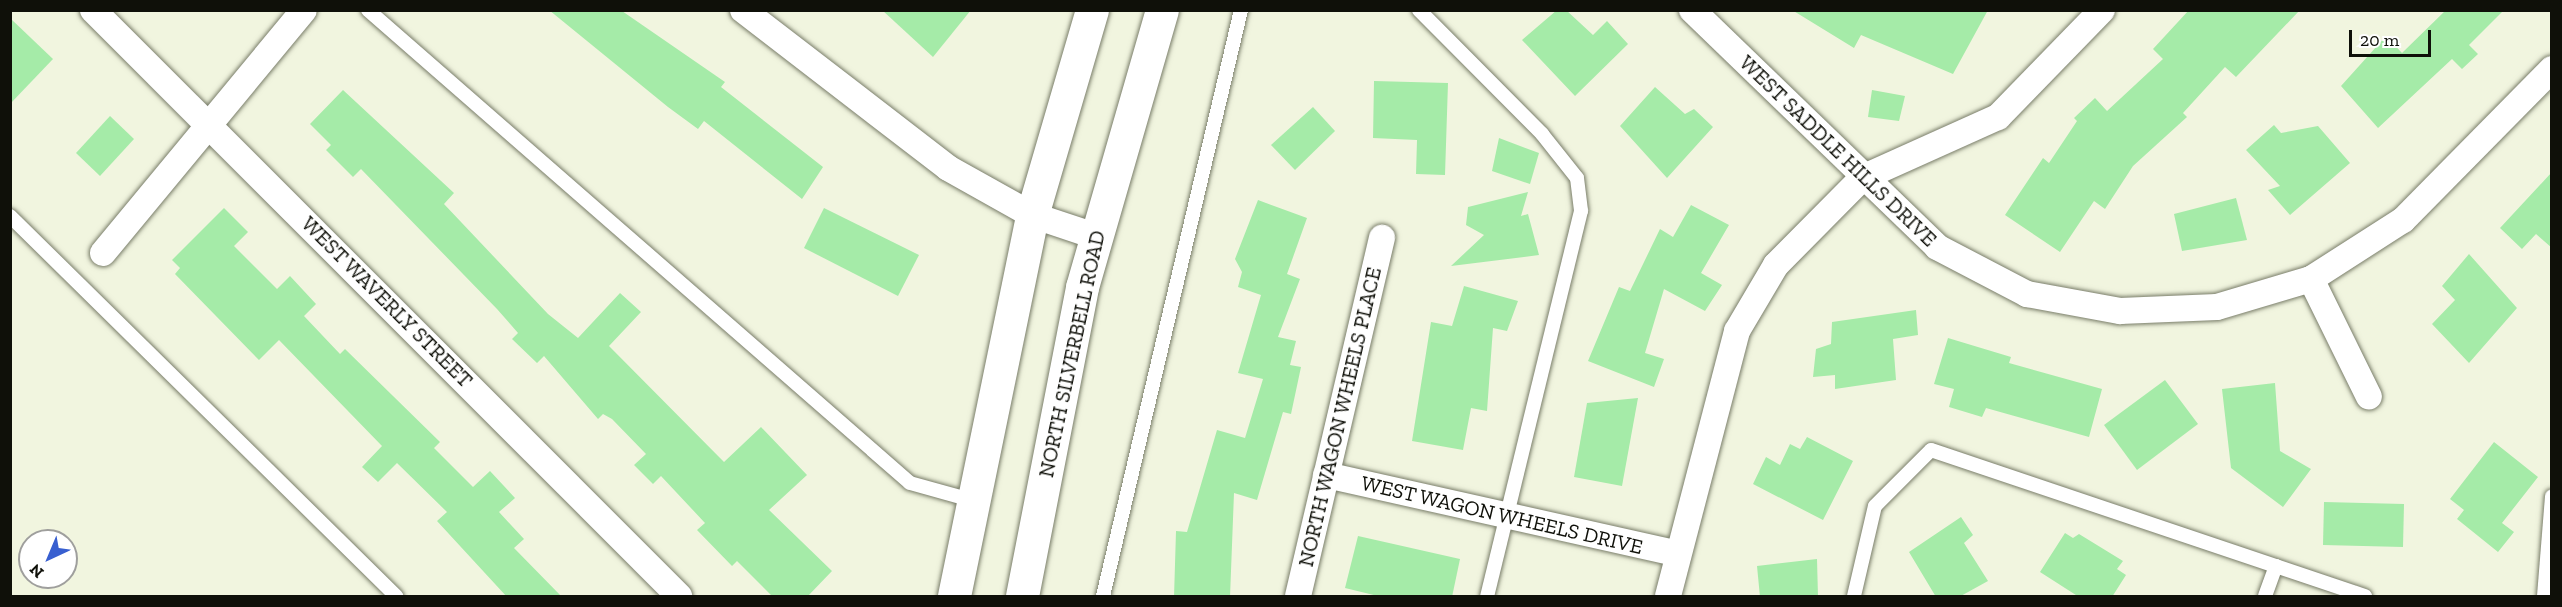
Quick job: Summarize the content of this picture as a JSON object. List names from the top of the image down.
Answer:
{
  "streets": {
    "main road": ["NORTH SILVERBELL ROAD"],
    "street": [
      "WEST SADDLE HILLS DRIVE",
      "WEST WAVERLY STREET",
      "NORTH WAGON WHEELS PLACE",
      "WEST WAGON WHEELS DRIVE"
    ]
  },
  "crossings": [
    ["NORTH WAGON WHEELS PLACE", "WEST WAGON WHEELS DRIVE"]
  ],
  "scale_bar": "20 m",
  "north": "bottom left"
}
